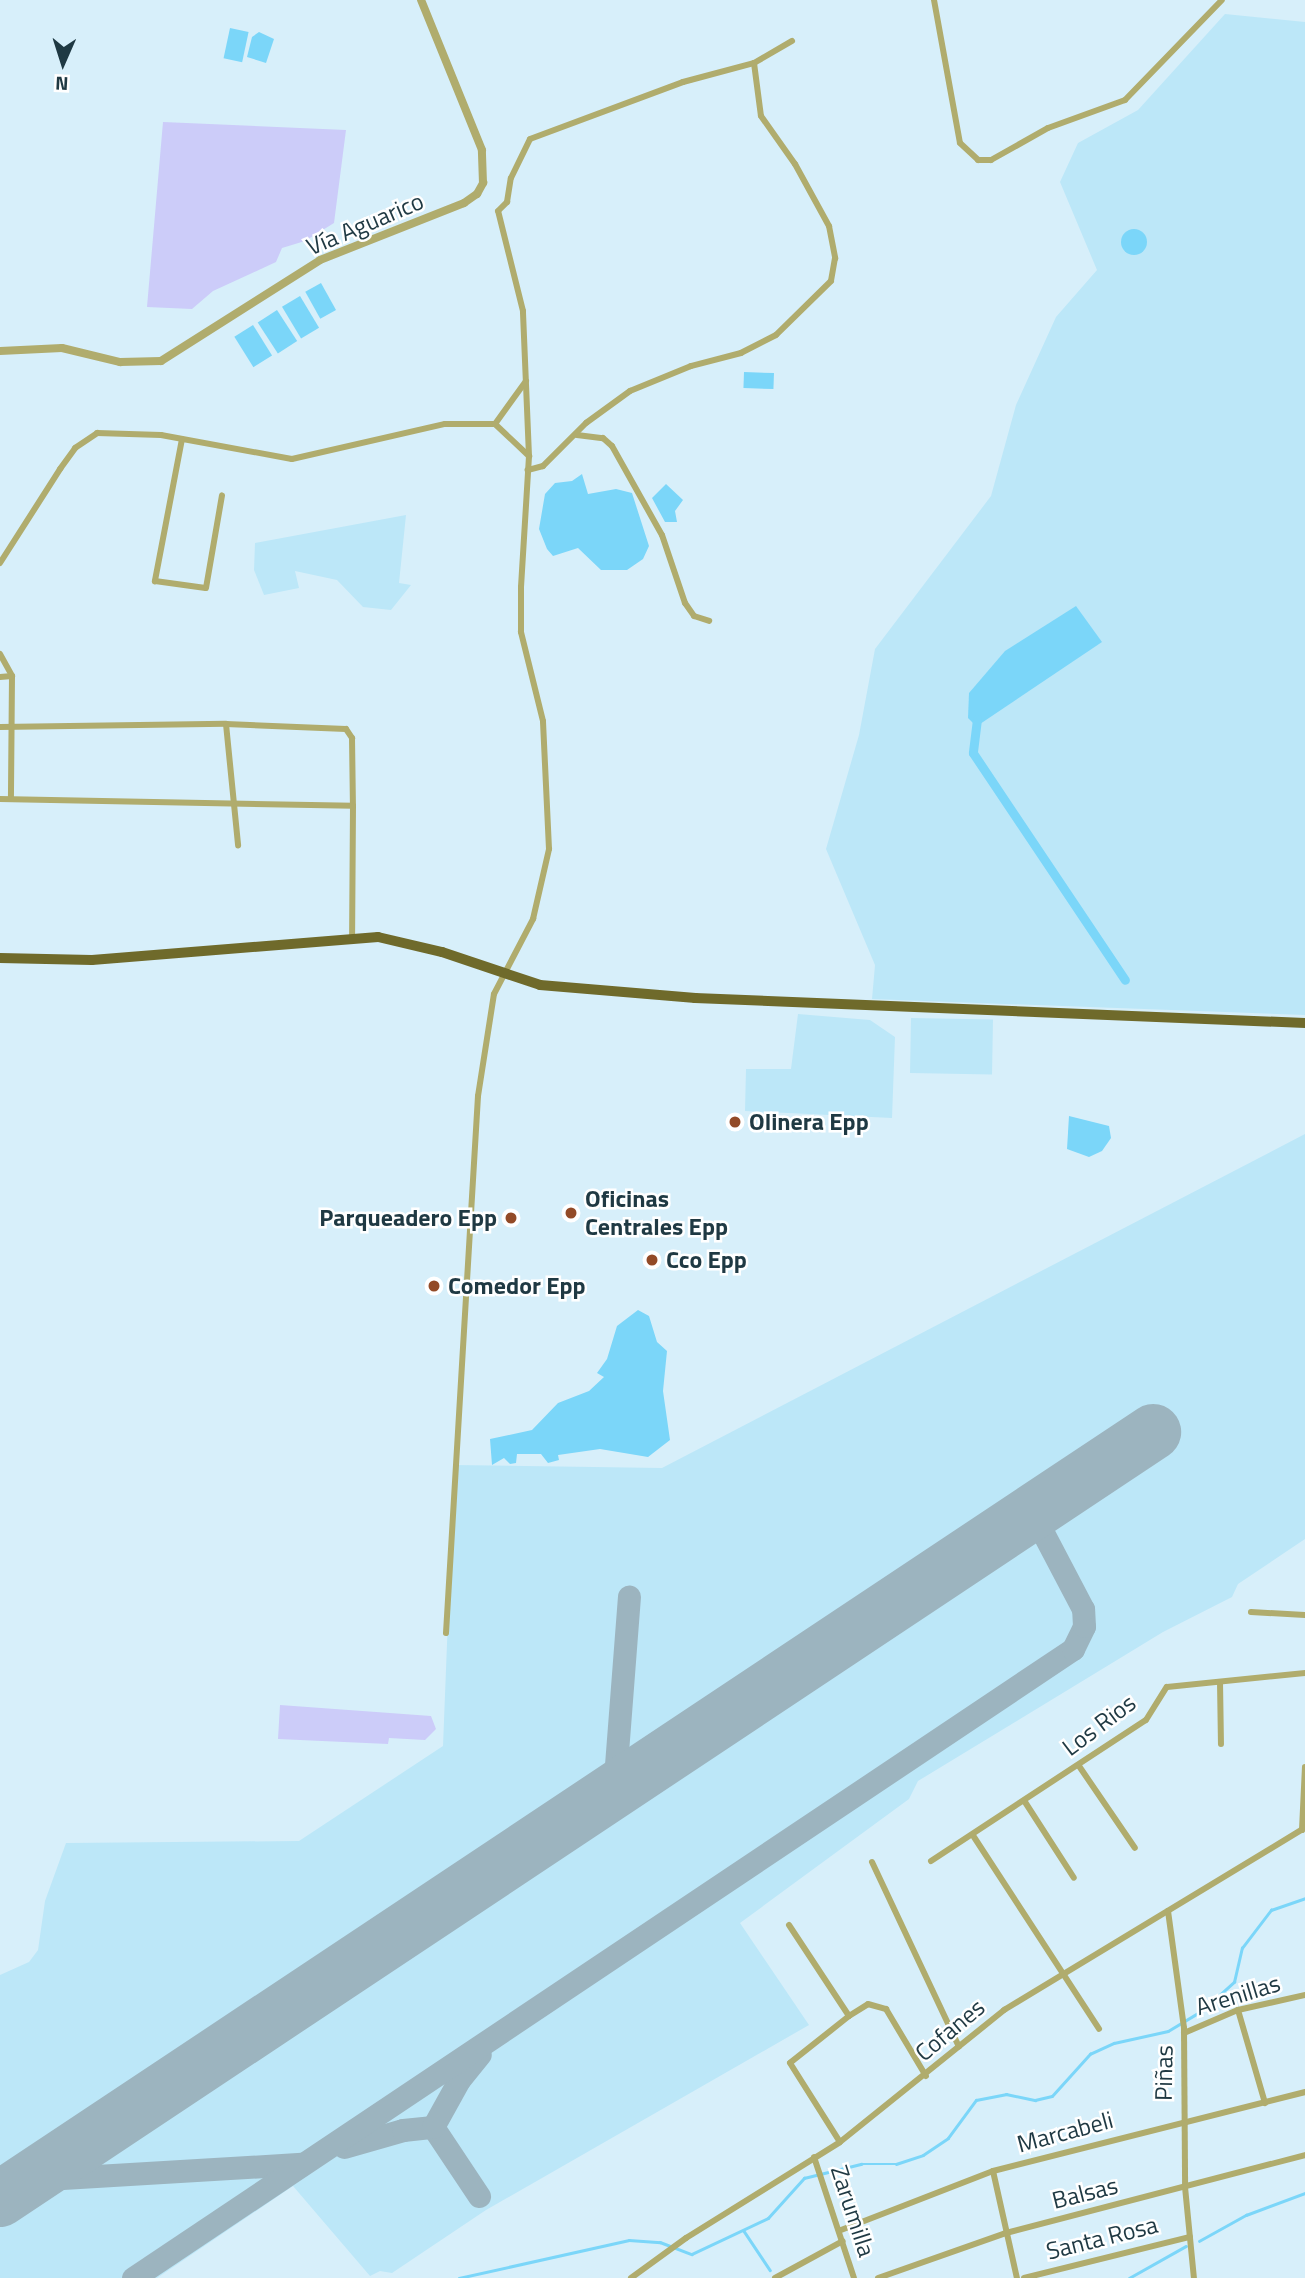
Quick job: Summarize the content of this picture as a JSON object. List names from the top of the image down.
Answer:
{
  "streets": {
    "street": [
      "Vía Aguarico",
      "Los Rios",
      "Arenillas",
      "Cofanes",
      "Piñas",
      "Marcabeli",
      "Balsas",
      "Zarumilla",
      "Santa Rosa"
    ]
  },
  "crossings": [
    ["Arenillas", "Piñas"],
    ["Cofanes", "Piñas"],
    ["Cofanes", "Zarumilla"],
    ["Piñas", "Marcabeli"],
    ["Piñas", "Balsas"],
    ["Piñas", "Santa Rosa"],
    ["Marcabeli", "Zarumilla"]
  ],
  "places": [
    "Olinera Epp",
    "Oficinas Centrales Epp",
    "Parqueadero Epp",
    "Cco Epp",
    "Comedor Epp"
  ],
  "north": "bottom"
}
